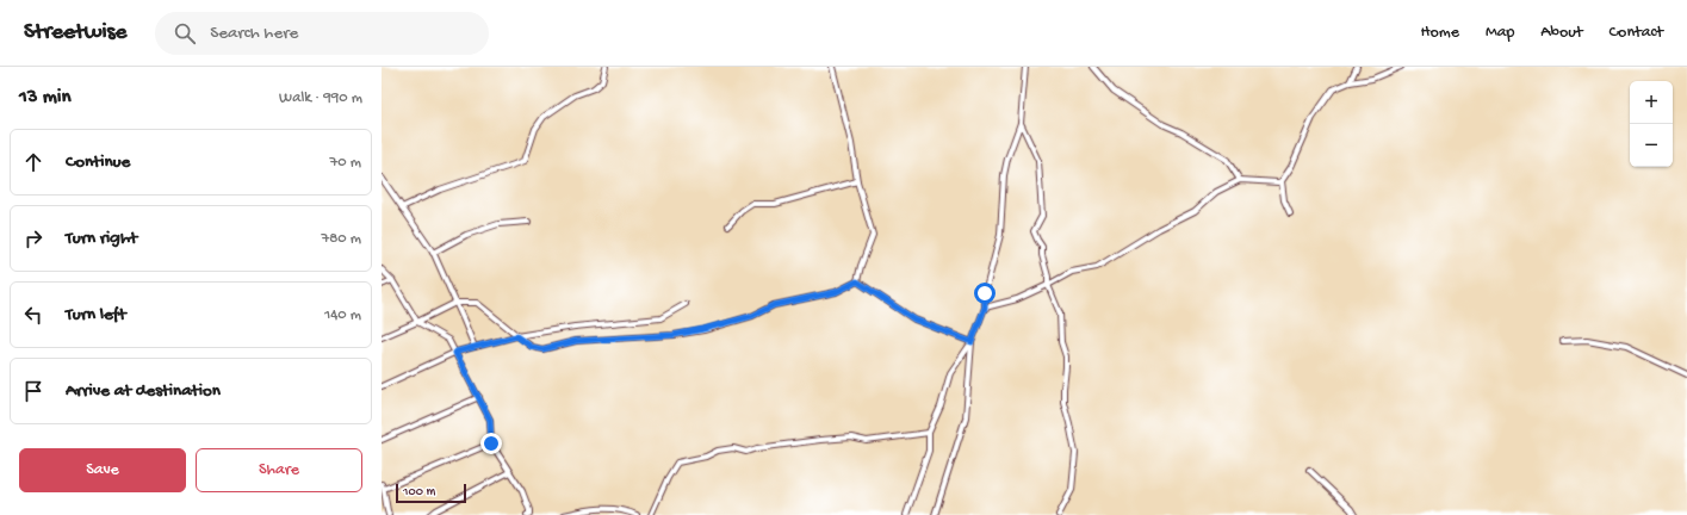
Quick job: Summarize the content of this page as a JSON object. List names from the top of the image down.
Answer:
{
  "scale_bar": "100 m",
  "page": {
    "header": "Streetwise",
    "search": "Search here",
    "nav": [
      "Home",
      "Map",
      "About",
      "Contact"
    ],
    "heading": ["13 min", "Walk · 990 m"],
    "map_buttons": ["+", "−"],
    "list": [
      ["Continue", "70 m"],
      ["Turn right", "780 m"],
      ["Turn left", "140 m"],
      "Arrive at destination"
    ],
    "buttons": ["Save", "Share"],
    "scale": "100 m"
  }
}
